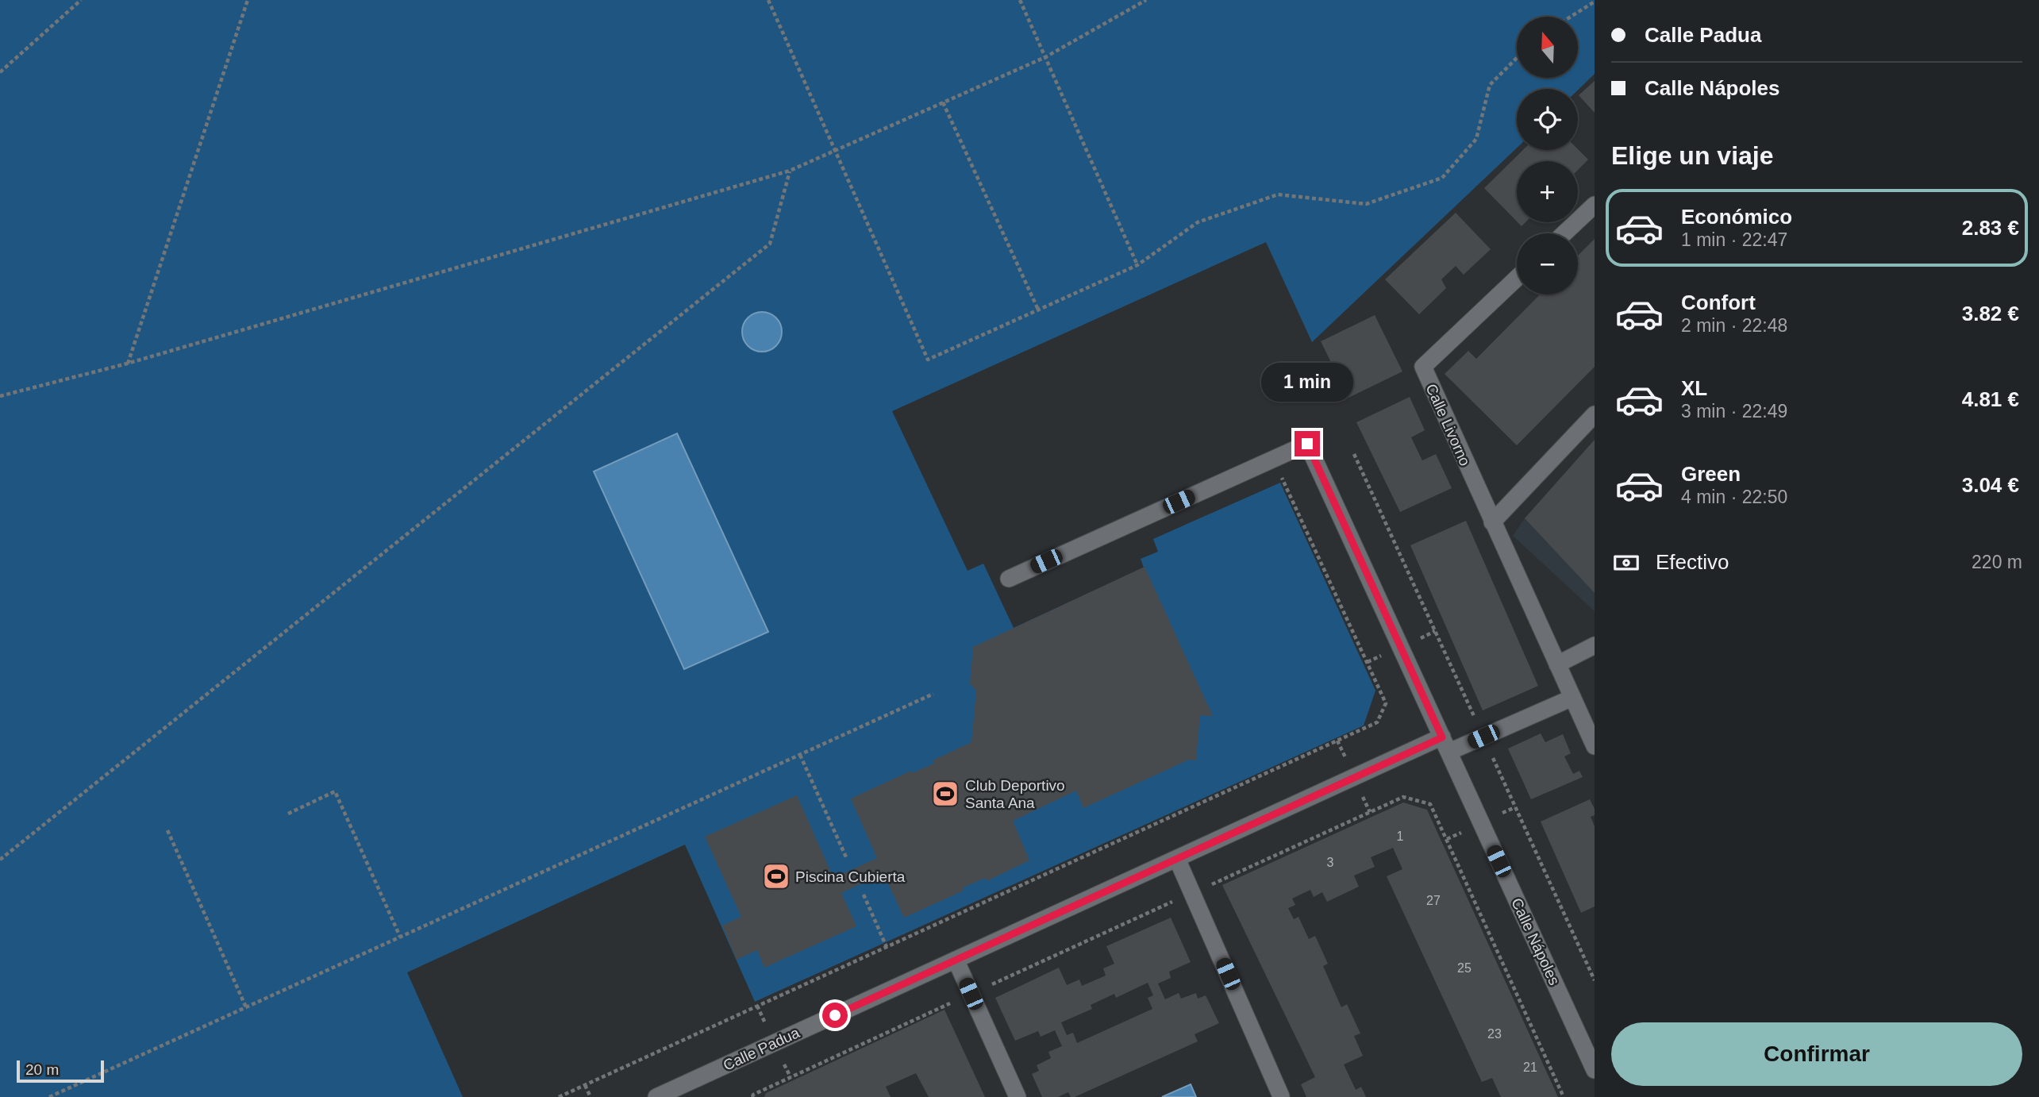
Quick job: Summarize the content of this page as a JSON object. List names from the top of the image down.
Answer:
{
  "streets": {
    "street": ["Calle Livorno", "Calle Nápoles", "Calle Padua"]
  },
  "crossings": [
    ["Calle Livorno", "Calle Padua"],
    ["Calle Nápoles", "Calle Padua"]
  ],
  "places": {
    "sports": ["Club Deportivo Santa Ana", "Piscina Cubierta"]
  },
  "house_numbers": [
    "1",
    "3",
    "27",
    "25",
    "23",
    "21"
  ],
  "scale_bar": "20 m",
  "north": "top",
  "page": {
    "banner": ["Calle Padua", "Calle Nápoles"],
    "map_buttons": ["+", "−"],
    "heading": "Elige un viaje",
    "list": [
      {
        "name": "Económico",
        "note": "1 min · 22:47",
        "value": "2.83 €"
      },
      {
        "name": "Confort",
        "note": "2 min · 22:48",
        "value": "3.82 €"
      },
      {
        "name": "XL",
        "note": "3 min · 22:49",
        "value": "4.81 €"
      },
      {
        "name": "Green",
        "note": "4 min · 22:50",
        "value": "3.04 €"
      }
    ],
    "bubble": "1 min",
    "pay": ["Efectivo", "220 m"],
    "buttons": "Confirmar",
    "scale": "20 m"
  }
}
